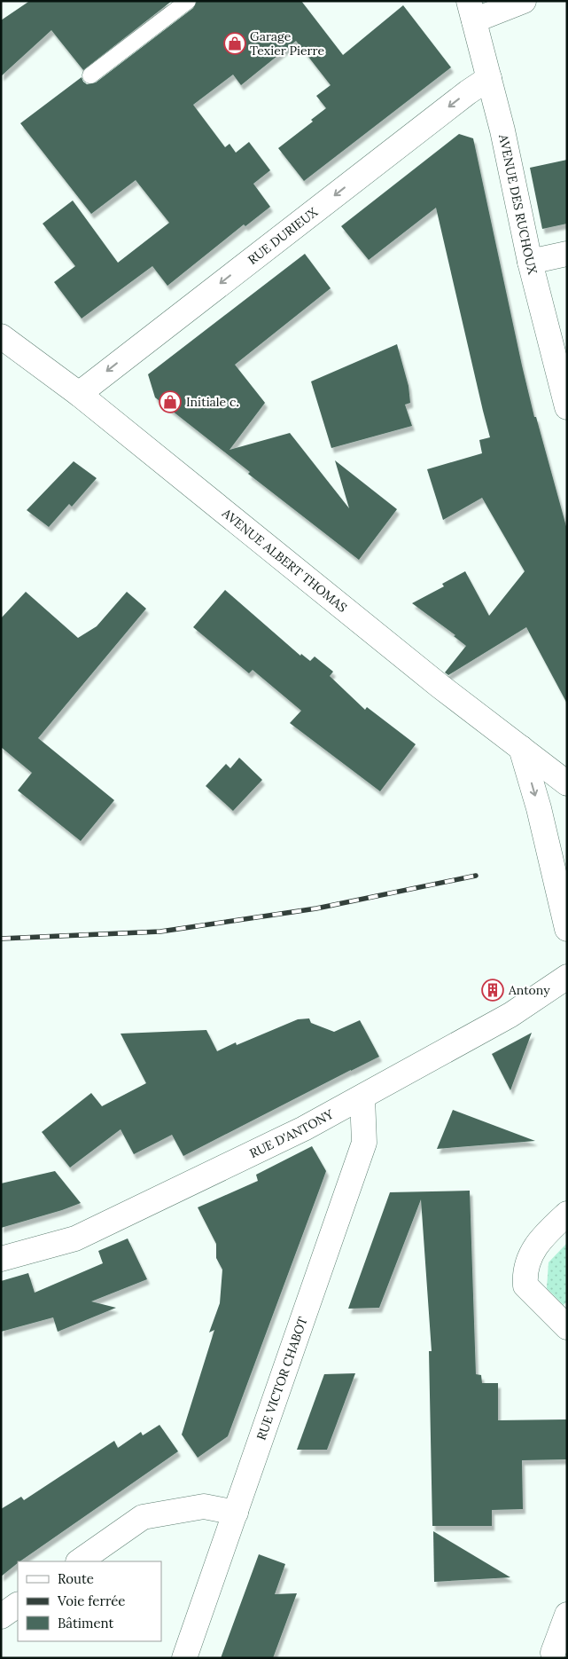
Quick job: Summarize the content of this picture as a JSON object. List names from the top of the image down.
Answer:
{
  "streets": {
    "street": [
      "AVENUE DES RUCHOUX",
      "RUE DURIEUX",
      "AVENUE ALBERT THOMAS",
      "RUE D'ANTONY",
      "RUE VICTOR CHABOT"
    ]
  },
  "crossings": [
    ["AVENUE DES RUCHOUX", "RUE DURIEUX"],
    ["RUE DURIEUX", "AVENUE ALBERT THOMAS"],
    ["RUE D'ANTONY", "RUE VICTOR CHABOT"]
  ],
  "one_way": ["RUE DURIEUX"],
  "places": {
    "shop": ["Garage Texier Pierre", "Initiale c."],
    "building": ["Antony"]
  },
  "legend": ["Route", "Voie ferrée", "Bâtiment"]
}
